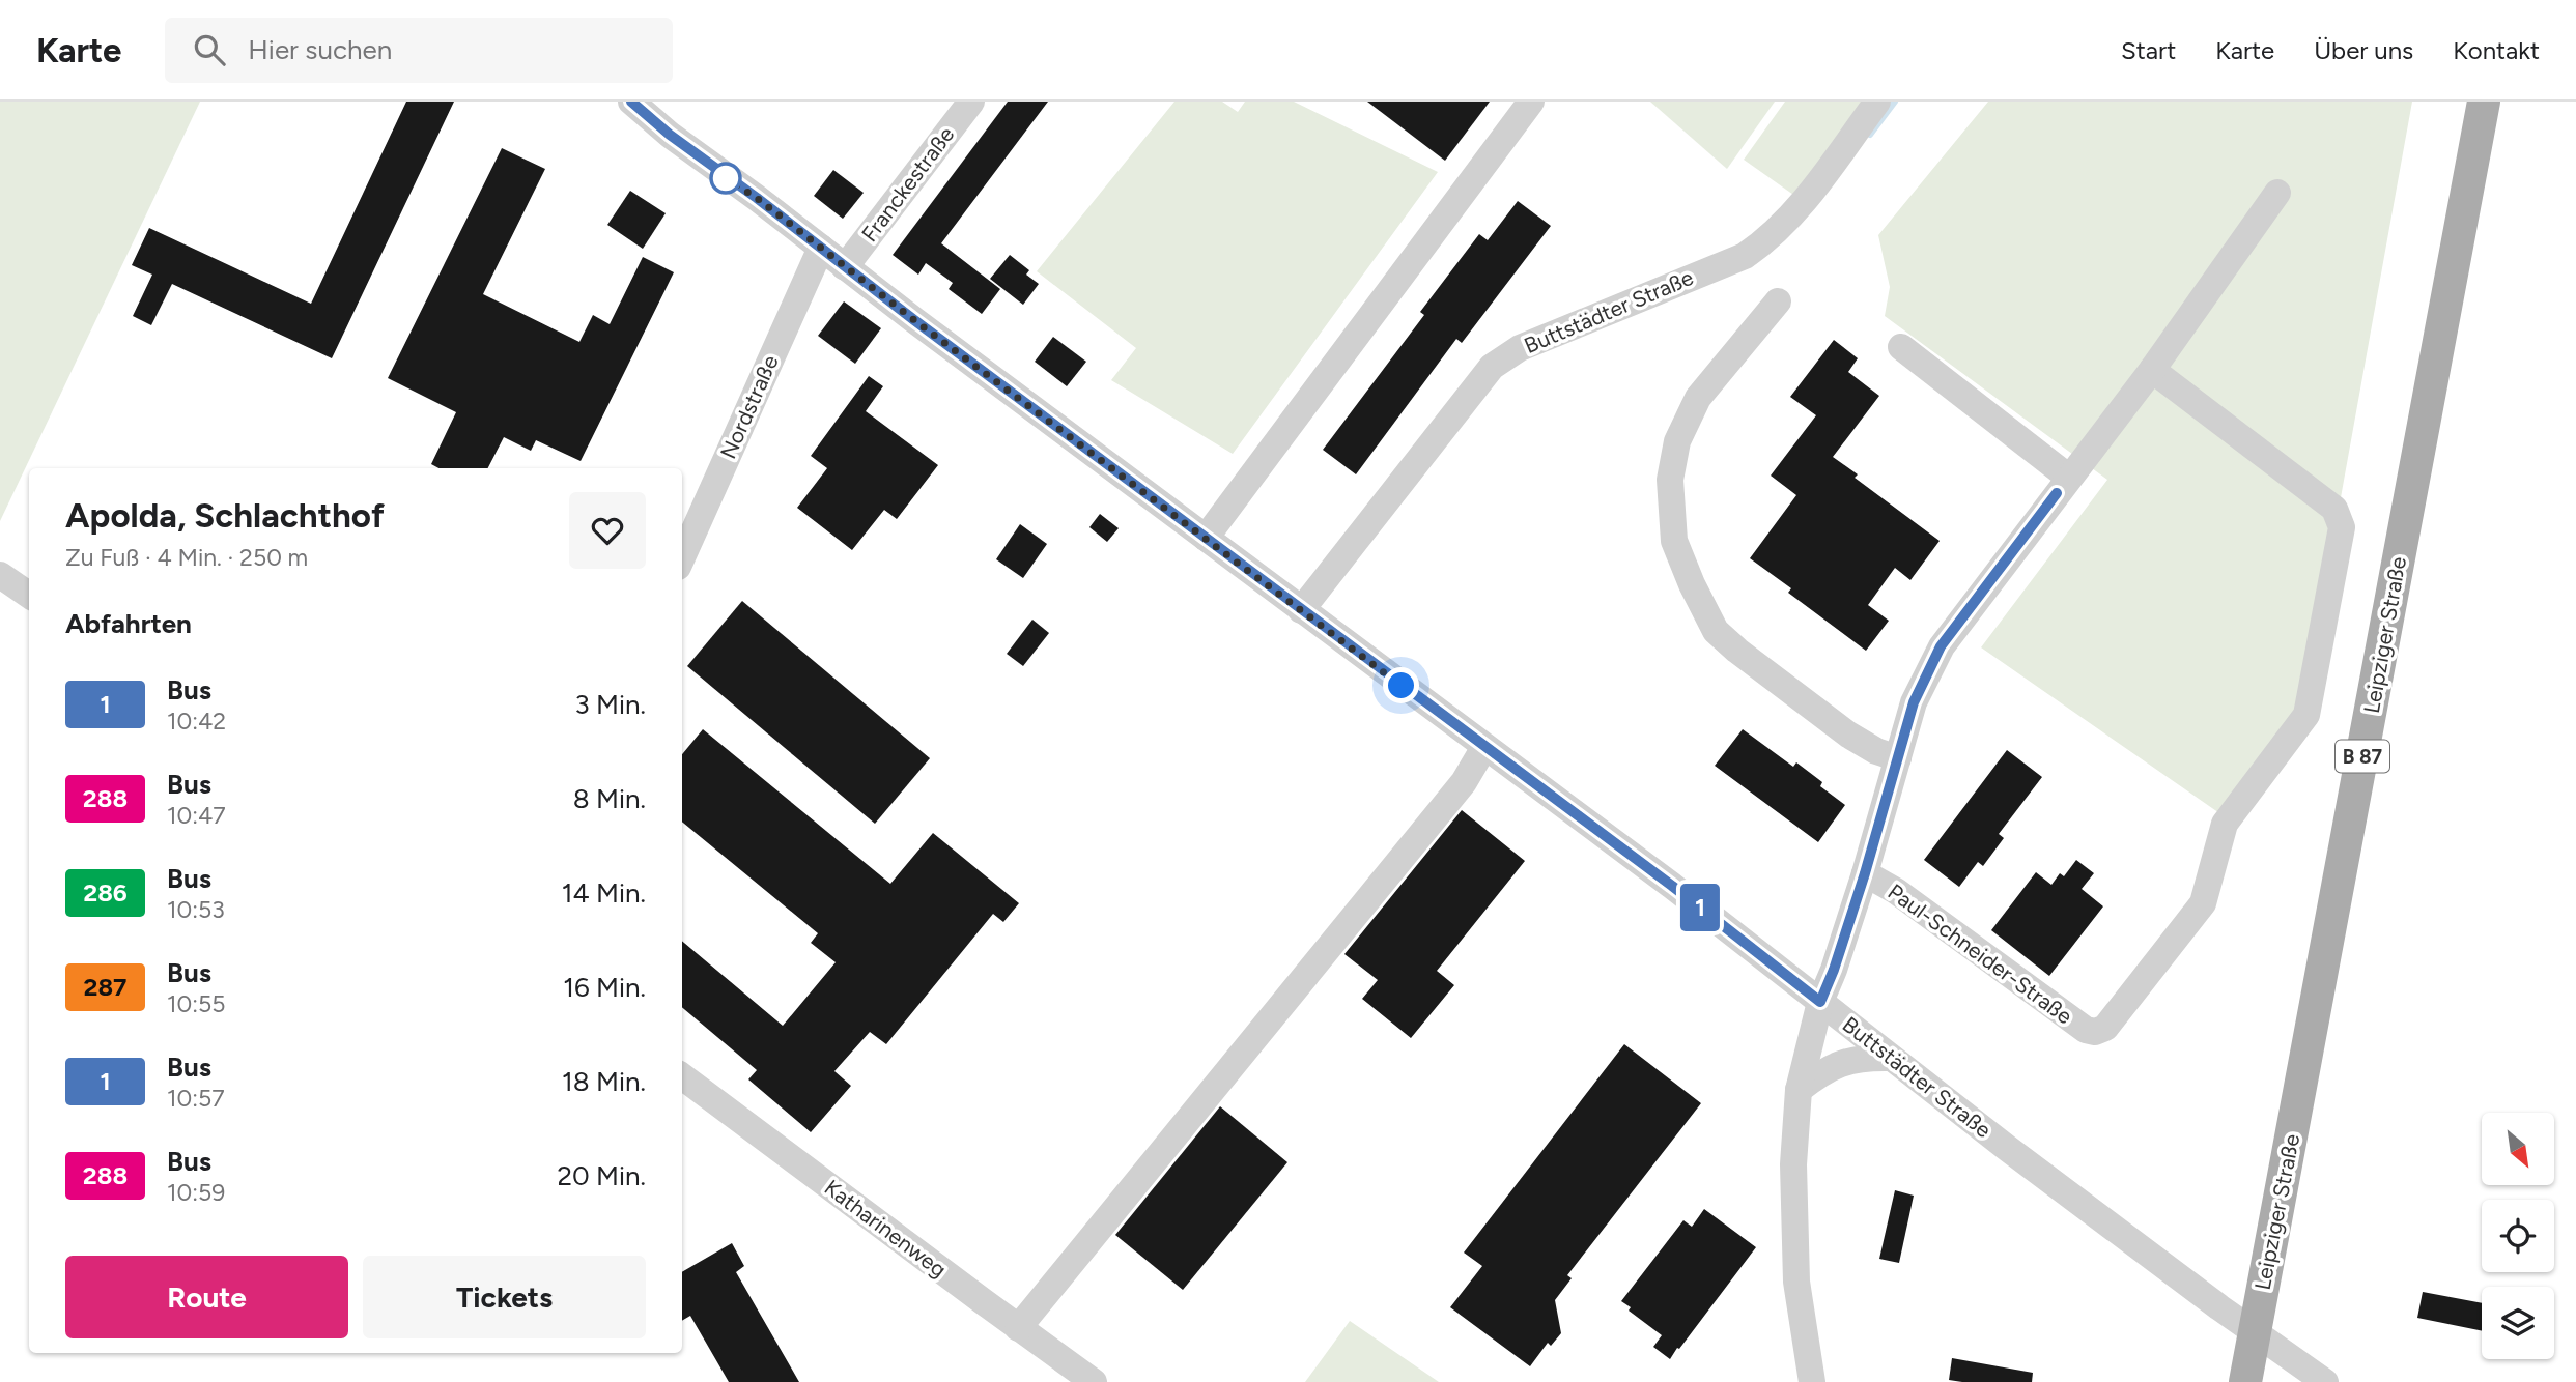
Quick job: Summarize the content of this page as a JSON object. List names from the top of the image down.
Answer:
{
  "streets": {
    "main road": ["Leipziger Straße", "B 87"],
    "street": [
      "Franckestraße",
      "Buttstädter Straße",
      "Nordstraße",
      "Paul-Schneider-Straße",
      "Katharinenweg"
    ]
  },
  "crossings": [
    ["Franckestraße", "Buttstädter Straße"],
    ["Buttstädter Straße", "Nordstraße"],
    ["Buttstädter Straße", "Leipziger Straße"],
    ["Buttstädter Straße", "Paul-Schneider-Straße"]
  ],
  "lines": ["bus line 1"],
  "north": "bottom right",
  "page": {
    "header": "Karte",
    "search": "Hier suchen",
    "nav": [
      "Start",
      "Karte",
      "Über uns",
      "Kontakt"
    ],
    "on_map": "1",
    "heading": [
      ["Apolda, Schlachthof", "Zu Fuß · 4 Min. · 250 m"],
      "Abfahrten"
    ],
    "list": [
      {
        "mark": "1",
        "name": "Bus",
        "note": "10:42",
        "value": "3 Min."
      },
      {
        "mark": "288",
        "name": "Bus",
        "note": "10:47",
        "value": "8 Min."
      },
      {
        "mark": "286",
        "name": "Bus",
        "note": "10:53",
        "value": "14 Min."
      },
      {
        "mark": "287",
        "name": "Bus",
        "note": "10:55",
        "value": "16 Min."
      },
      {
        "mark": "1",
        "name": "Bus",
        "note": "10:57",
        "value": "18 Min."
      },
      {
        "mark": "288",
        "name": "Bus",
        "note": "10:59",
        "value": "20 Min."
      }
    ],
    "buttons": ["Route", "Tickets"]
  }
}
